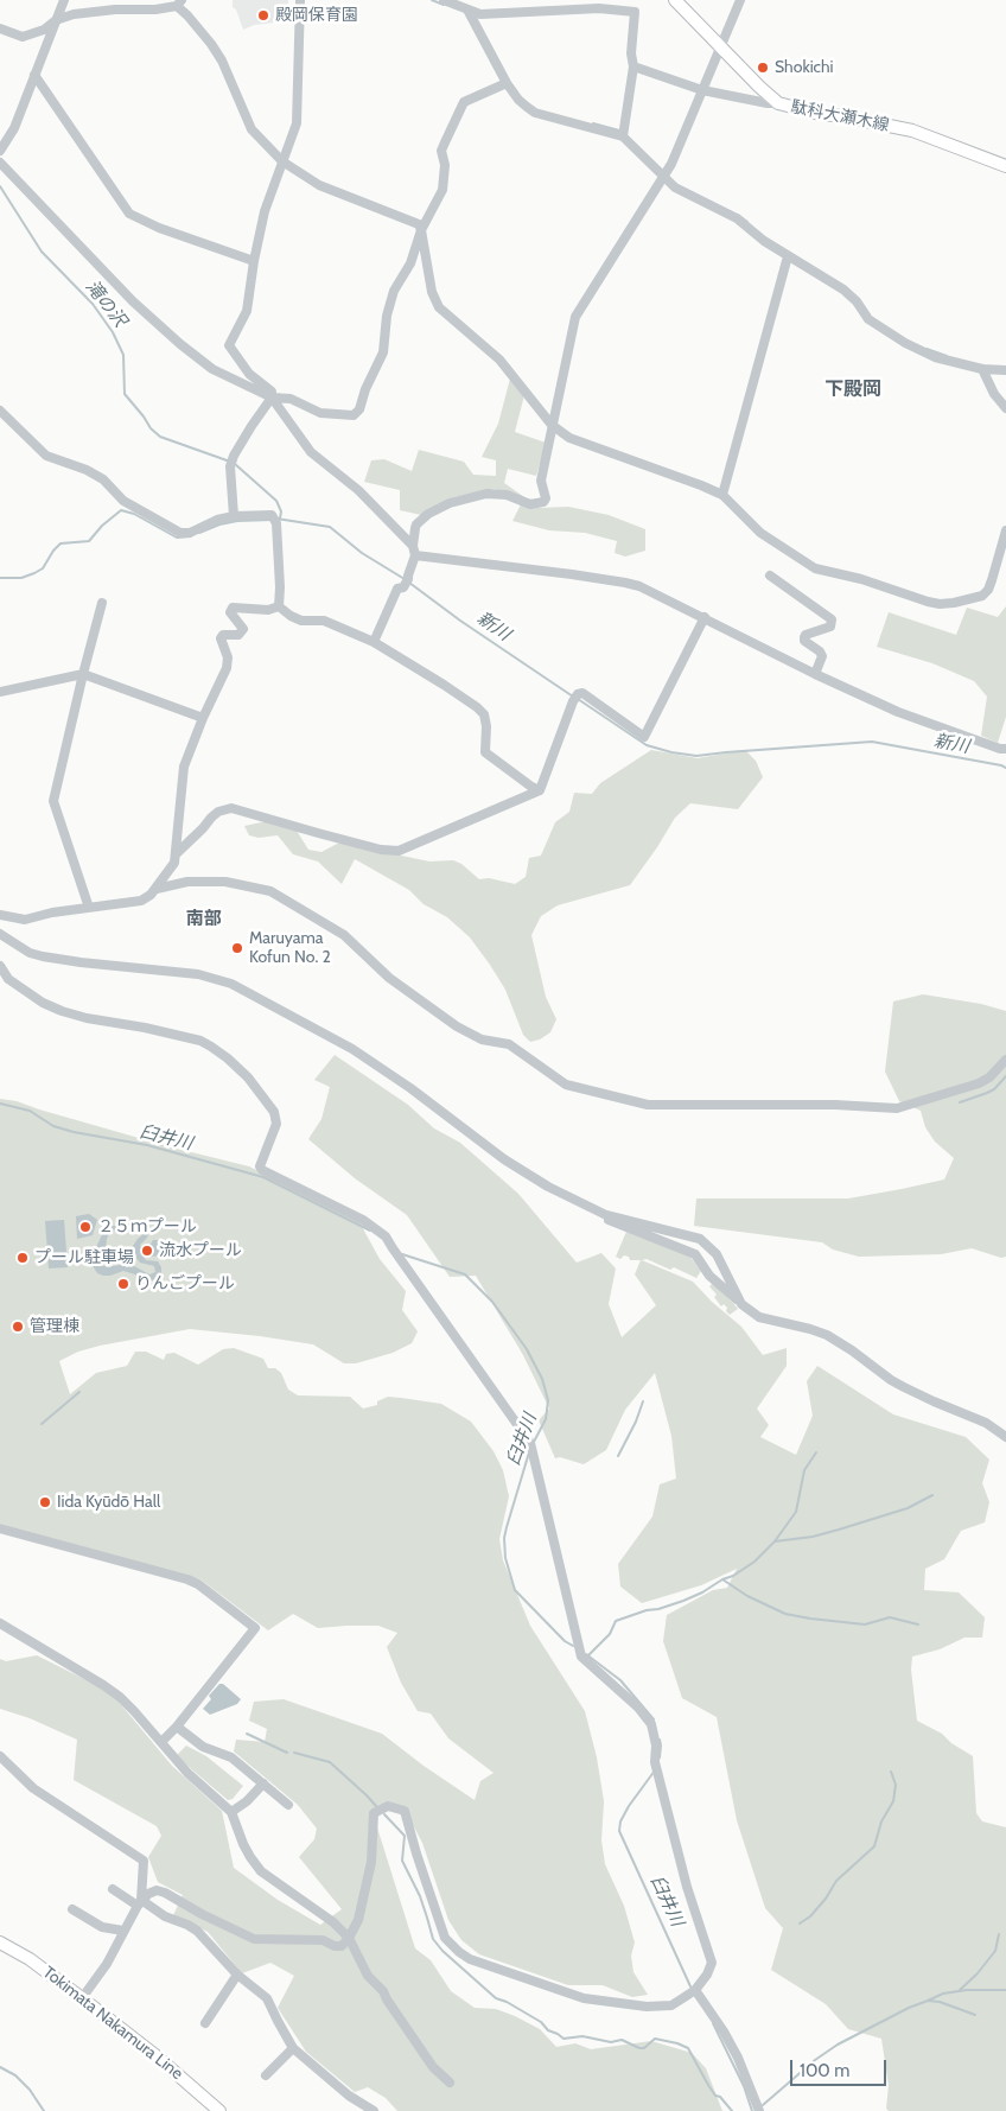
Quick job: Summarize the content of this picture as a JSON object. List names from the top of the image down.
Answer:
{
  "streets": {
    "main road": ["駄科大瀬木線", "Tokimata Nakamura Line"]
  },
  "districts": ["下殿岡", "南部"],
  "water": ["滝の沢", "新川", "臼井川"],
  "places": [
    "殿岡保育園",
    "Shokichi",
    "Maruyama Kofun No. 2",
    "２５ｍプール",
    "流水プール",
    "プール駐車場",
    "りんごプール",
    "管理棟",
    "Iida Kyūdō Hall"
  ],
  "scale_bar": "100 m"
}
